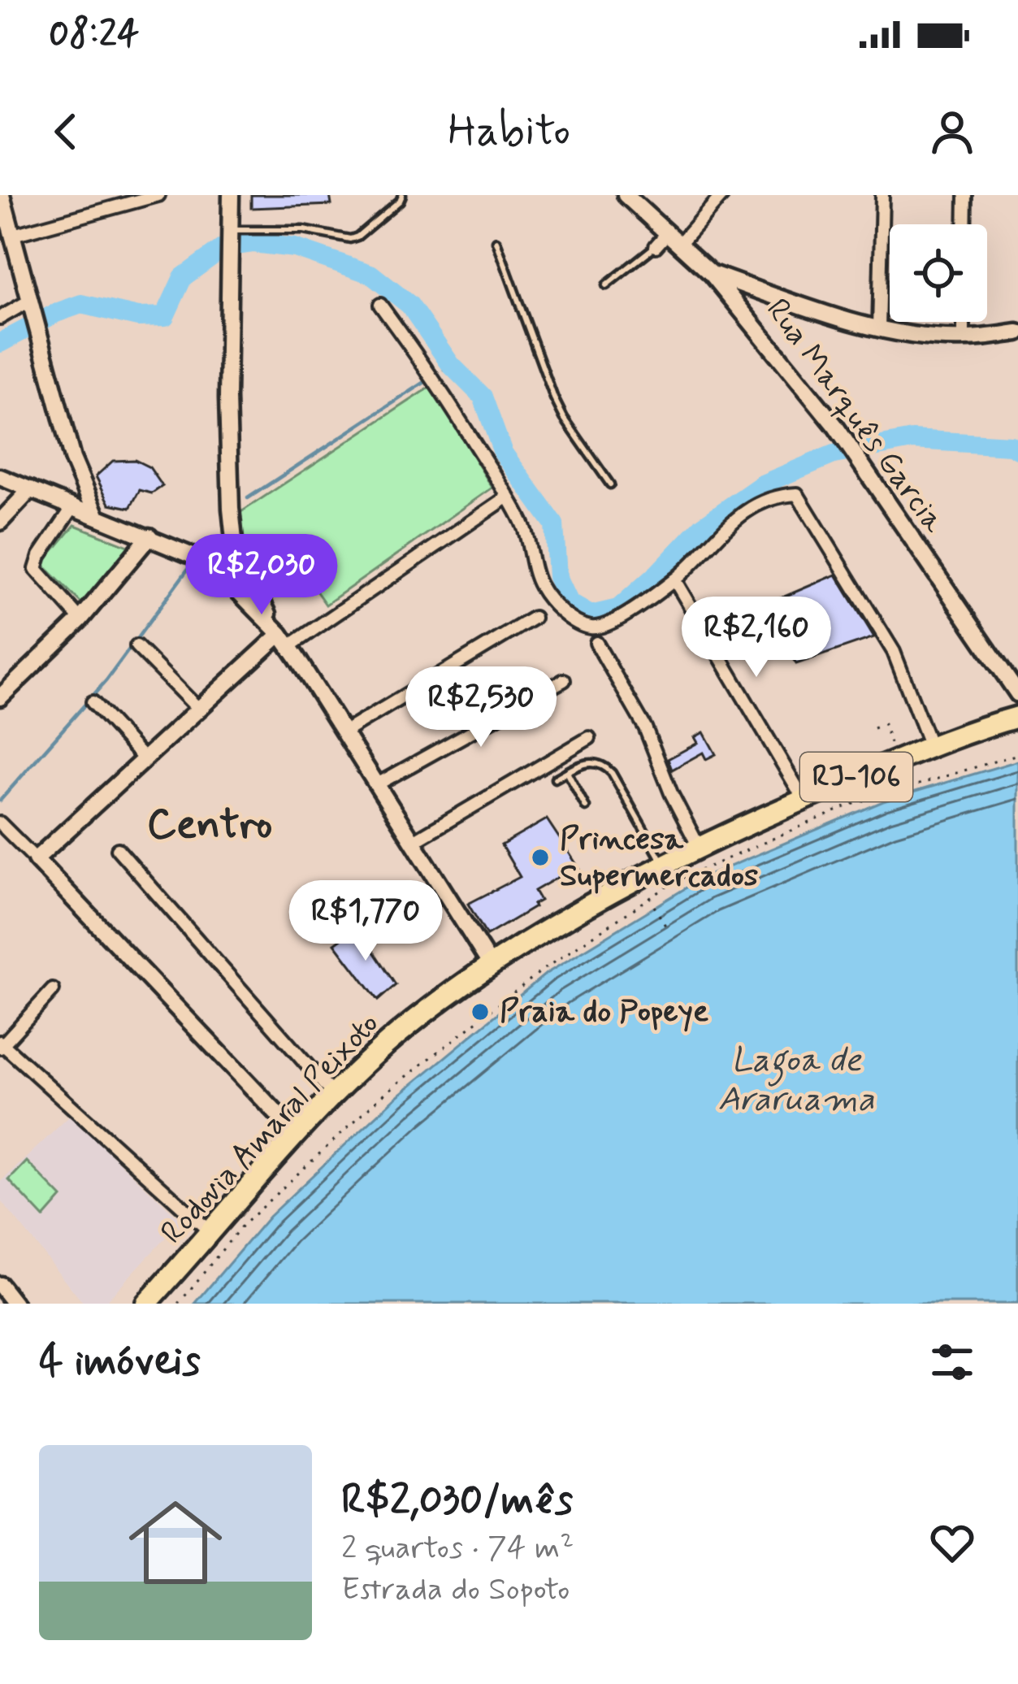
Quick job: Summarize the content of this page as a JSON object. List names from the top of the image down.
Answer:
{
  "streets": {
    "highway": ["RJ-106", "Rodovia Amaral Peixoto"],
    "street": ["Rua Marquês Garcia"]
  },
  "crossings": [
    ["Rua Marquês Garcia", "Rodovia Amaral Peixoto"]
  ],
  "districts": ["Centro"],
  "water": ["Lagoa de Araruama"],
  "places": ["Princesa Supermercados", "Praia do Popeye"],
  "page": {
    "status": "08:24",
    "header": "Habito",
    "price": [
      "R$2,030",
      "R$2,160",
      "R$2,530",
      "R$1,770"
    ],
    "heading": "4 imóveis",
    "list": [
      {
        "name": "R$2,030/mês",
        "note": "2 quartos · 74 m² · Estrada do Sopoto"
      }
    ]
  }
}
